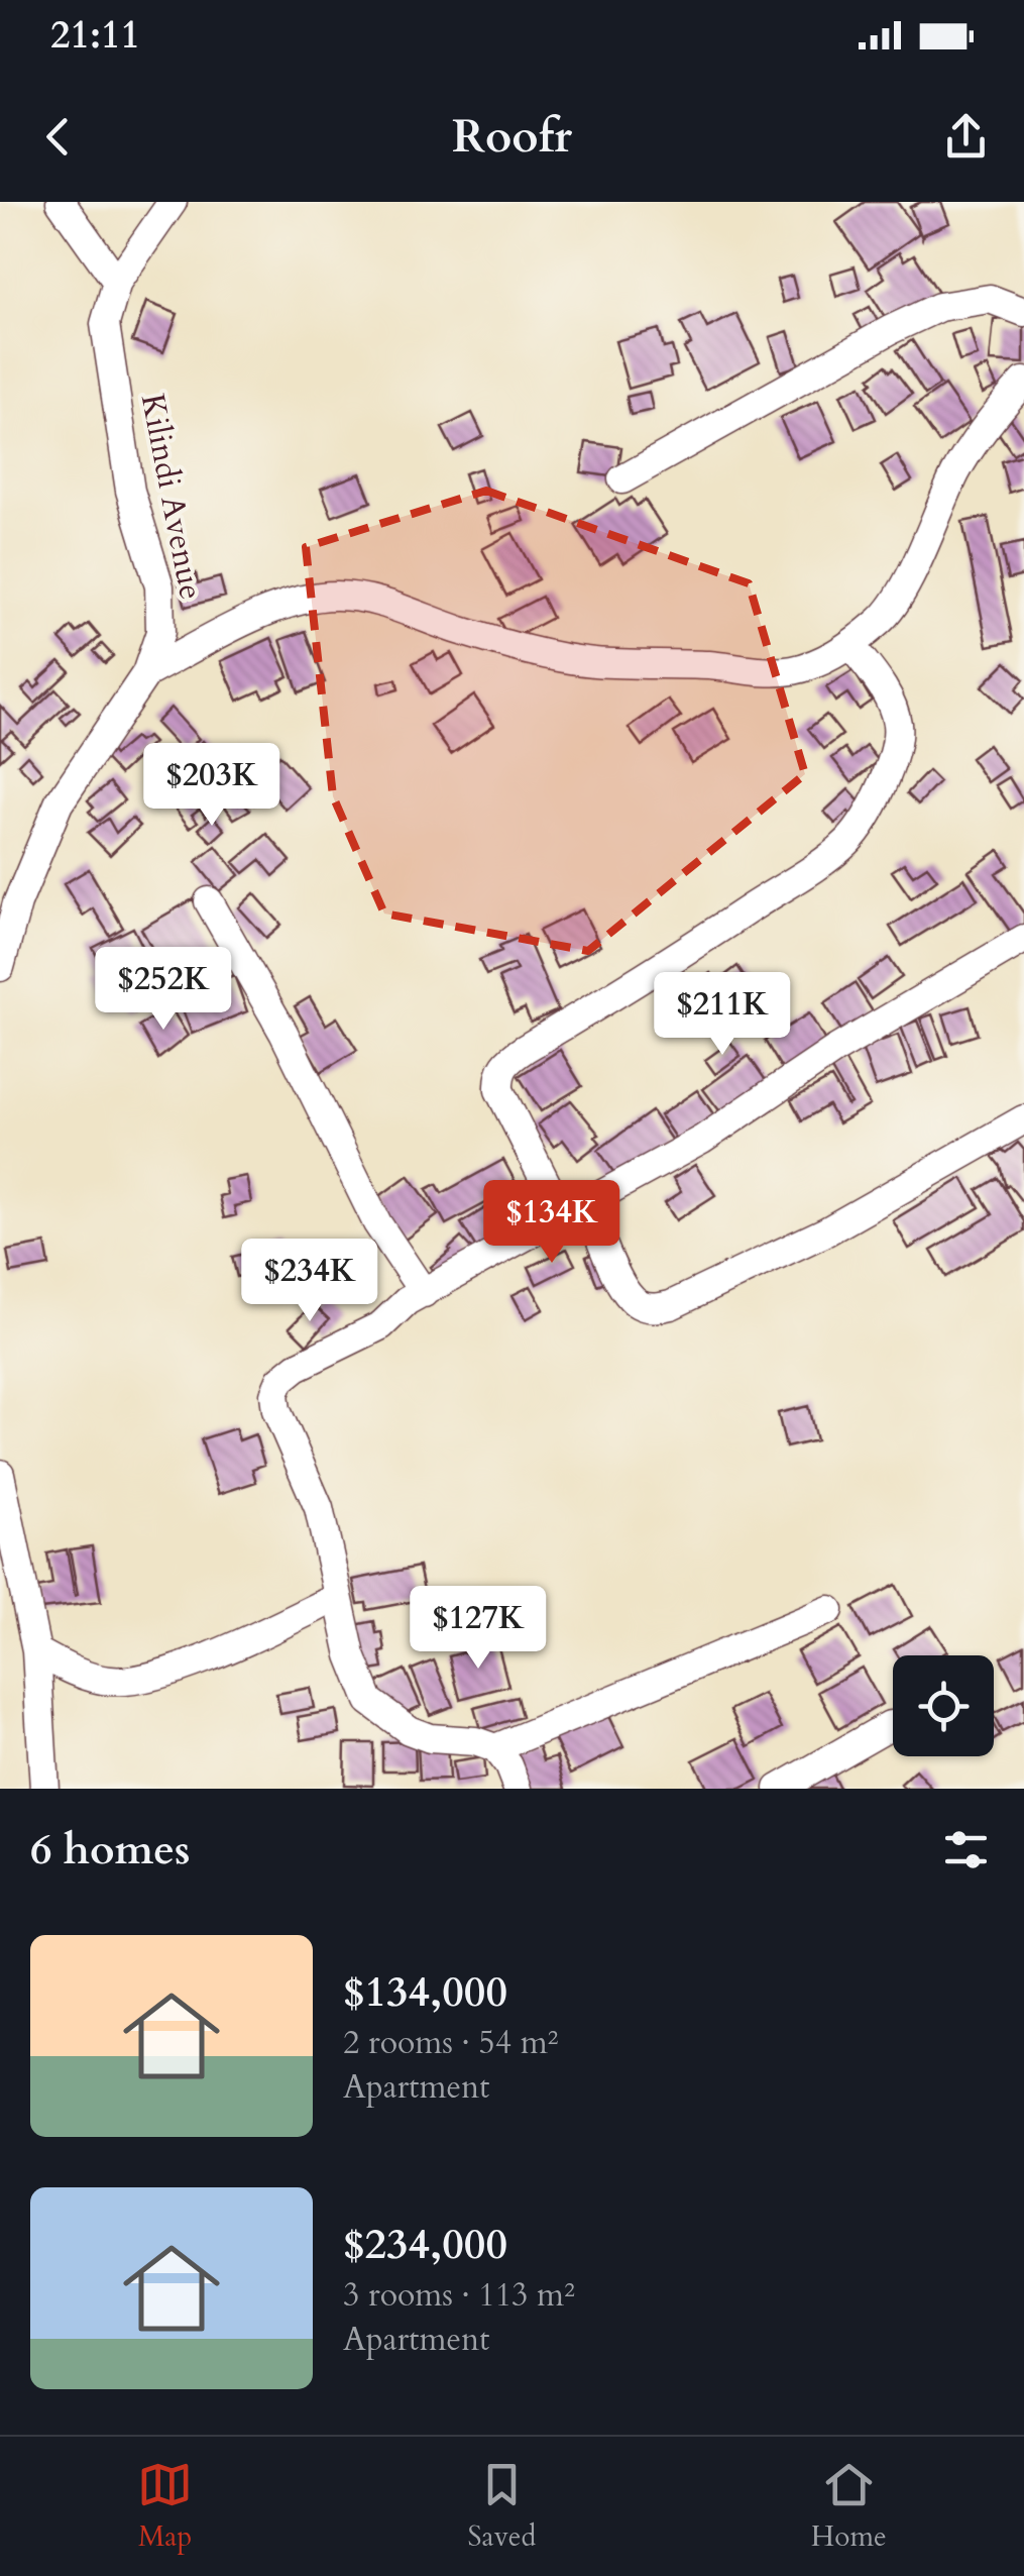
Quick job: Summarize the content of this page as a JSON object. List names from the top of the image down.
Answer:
{
  "streets": {
    "street": ["Kilindi Avenue"]
  },
  "page": {
    "status": "21:11",
    "header": "Roofr",
    "price": [
      "$203K",
      "$252K",
      "$211K",
      "$134K",
      "$234K",
      "$127K"
    ],
    "heading": "6 homes",
    "list": [
      {
        "name": "$134,000",
        "note": "2 rooms · 54 m² · Apartment"
      },
      {
        "name": "$234,000",
        "note": "3 rooms · 113 m² · Apartment"
      }
    ],
    "tabs": ["Map", "Saved", "Home"]
  }
}
